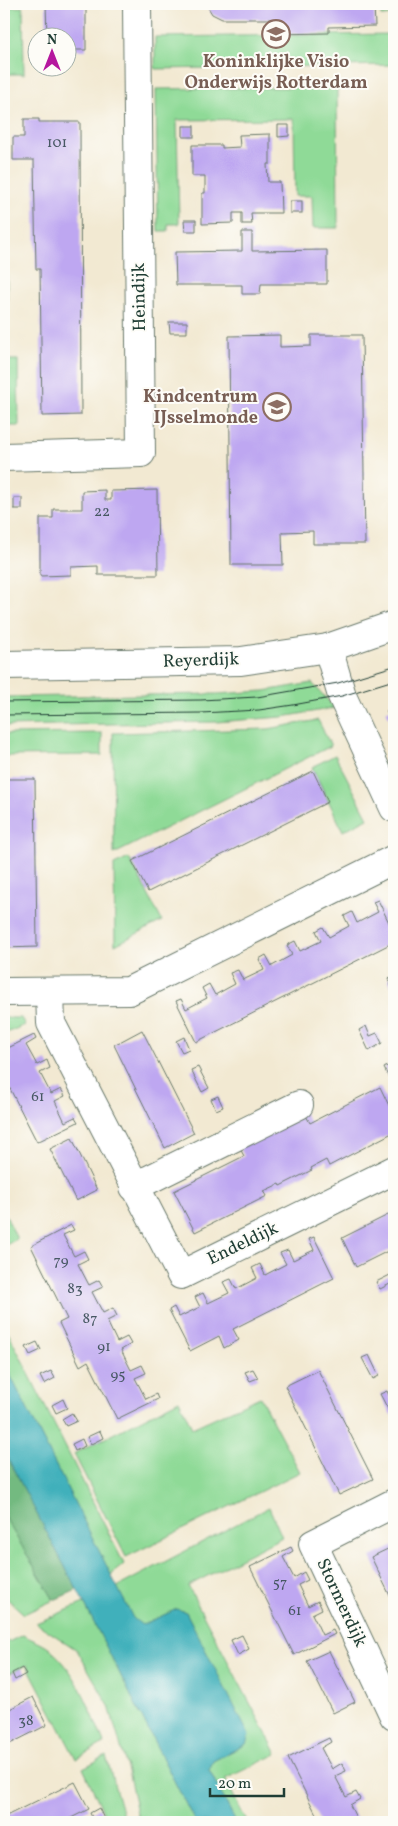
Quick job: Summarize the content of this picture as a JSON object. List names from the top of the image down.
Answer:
{
  "streets": {
    "street": [
      "Heindijk",
      "Reyerdijk",
      "Endeldijk",
      "Stormerdijk"
    ]
  },
  "places": {
    "school or university": ["Koninklijke Visio Onderwijs Rotterdam", "Kindcentrum IJsselmonde"]
  },
  "house_numbers": [
    "101",
    "22",
    "61",
    "79",
    "83",
    "87",
    "91",
    "95",
    "57",
    "61",
    "38"
  ],
  "scale_bar": "20 m",
  "north": "top"
}
